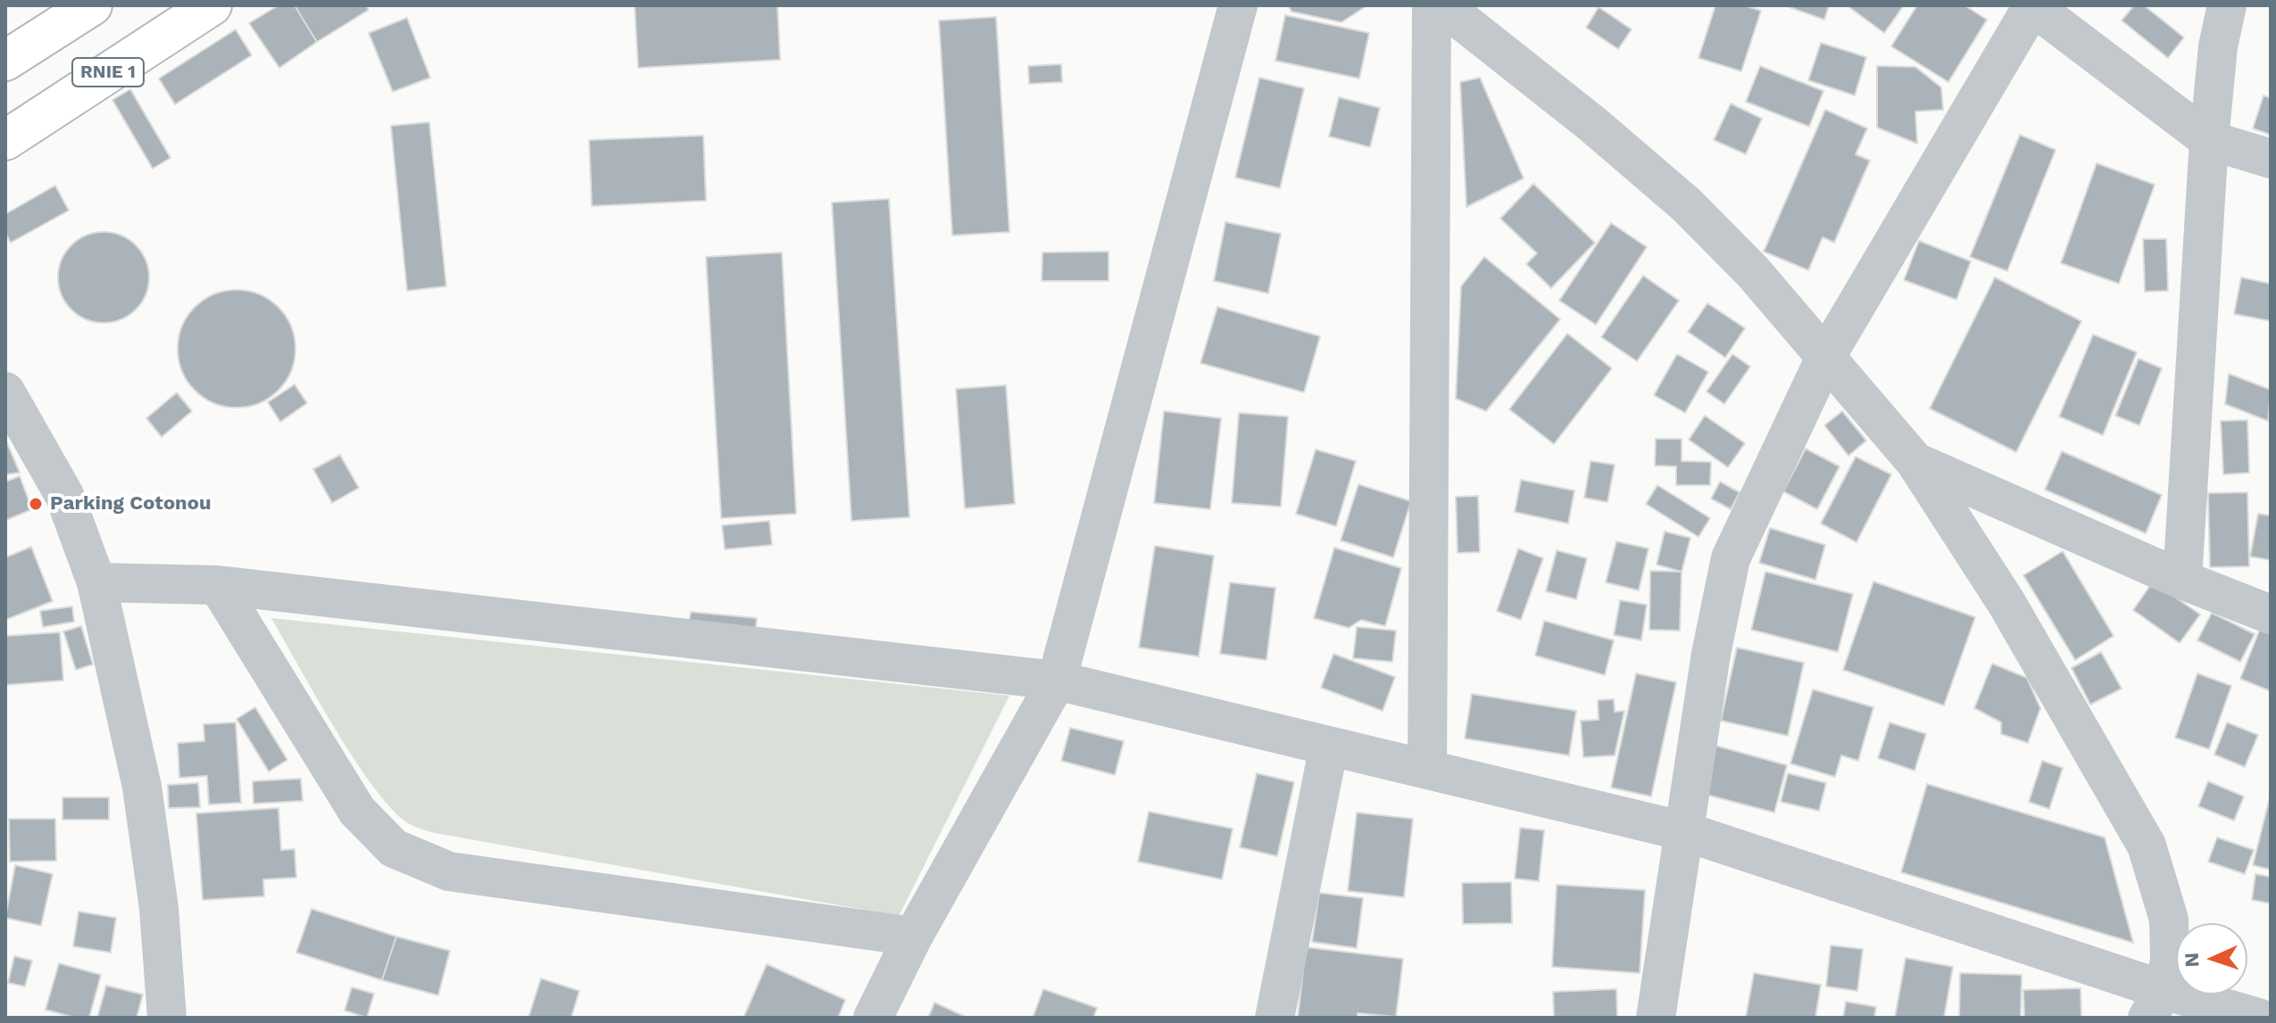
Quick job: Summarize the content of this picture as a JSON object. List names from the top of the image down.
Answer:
{
  "streets": {
    "highway": ["RNIE 1"]
  },
  "places": ["Parking Cotonou"],
  "north": "left"
}
